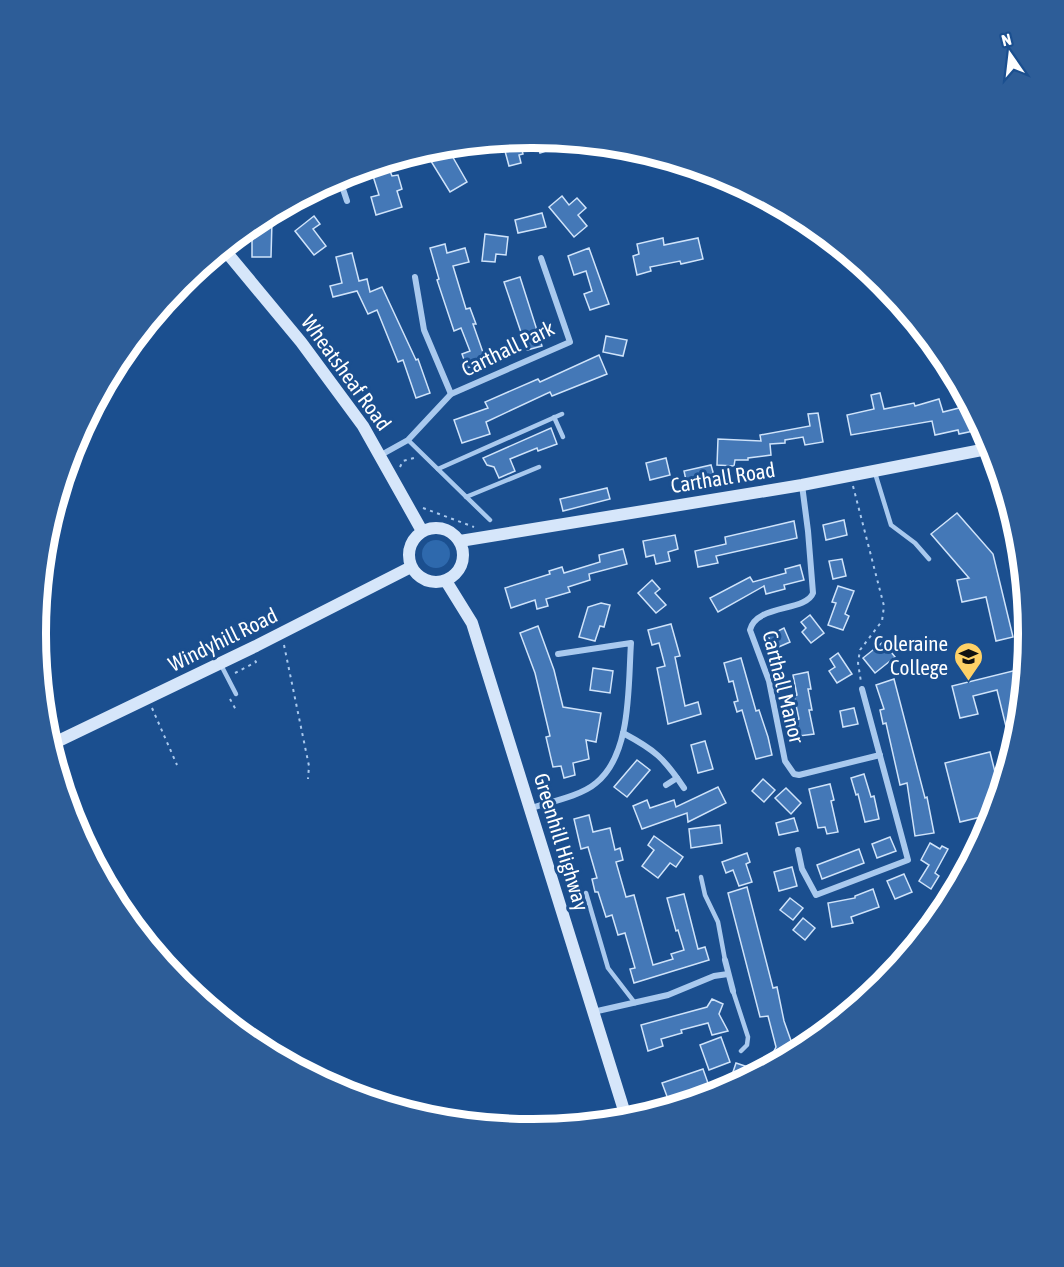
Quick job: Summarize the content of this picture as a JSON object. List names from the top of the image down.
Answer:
{
  "streets": {
    "main road": [
      "Wheatsheaf Road",
      "Carthall Road",
      "Windyhill Road",
      "Greenhill Highway"
    ],
    "street": ["Carthall Park", "Carthall Manor"]
  },
  "crossings": [
    ["Carthall Park", "Wheatsheaf Road"],
    ["Wheatsheaf Road", "Carthall Road"],
    ["Wheatsheaf Road", "Windyhill Road"],
    ["Wheatsheaf Road", "Greenhill Highway"],
    ["Carthall Road", "Windyhill Road"],
    ["Carthall Road", "Carthall Manor"],
    ["Carthall Road", "Greenhill Highway"],
    ["Windyhill Road", "Greenhill Highway"]
  ],
  "places": {
    "school or university": ["Coleraine College"]
  },
  "north": "top"
}
